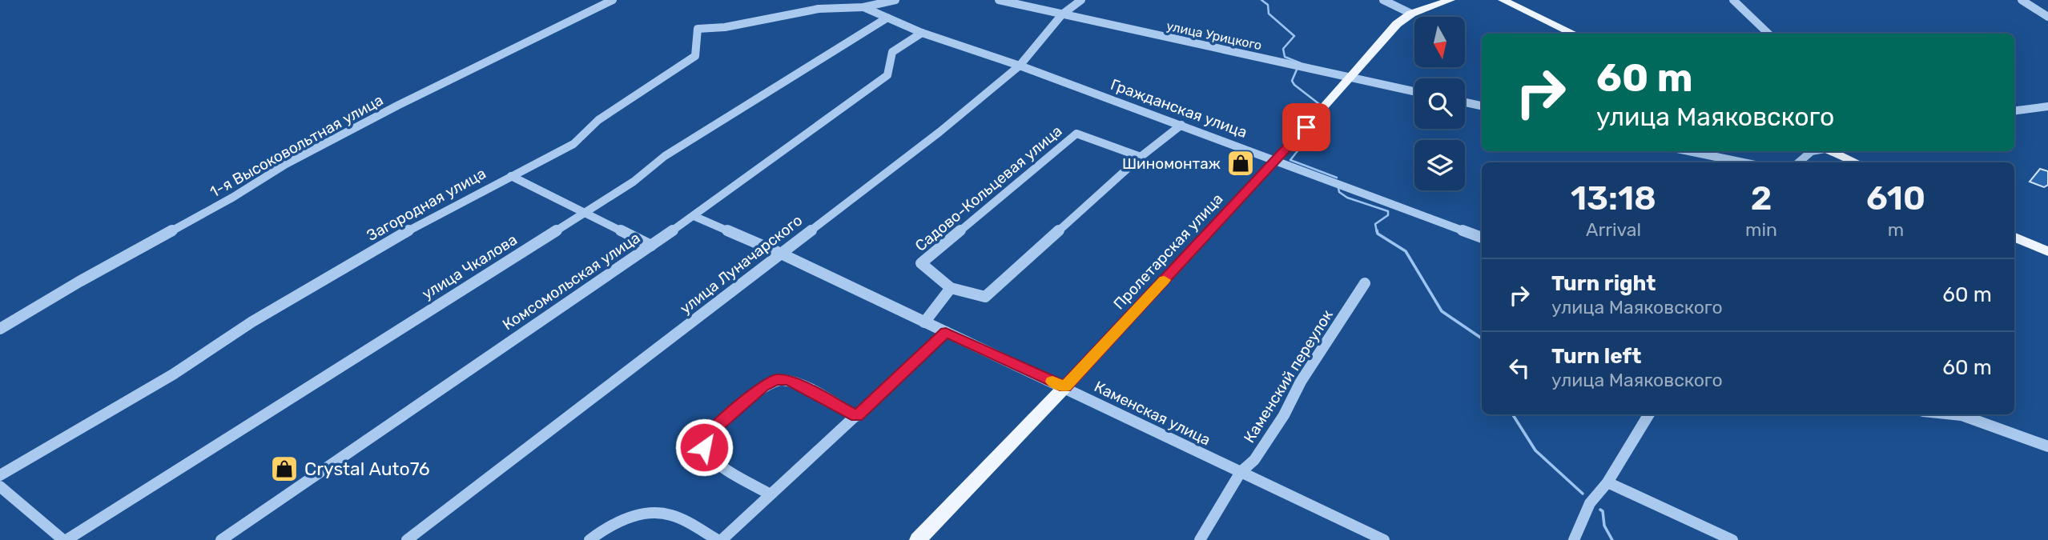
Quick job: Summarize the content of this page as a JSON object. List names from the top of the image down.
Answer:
{
  "streets": {
    "main road": ["Пролетарская улица"],
    "street": [
      "улица Урицкого",
      "Гражданская улица",
      "1-я Высоковольтная улица",
      "Садово-Кольцевая улица",
      "Загородная улица",
      "улица Луначарского",
      "улица Чкалова",
      "Комсомольская улица",
      "Каменский переулок",
      "Каменская улица"
    ]
  },
  "crossings": [
    ["улица Урицкого", "Пролетарская улица"],
    ["улица Урицкого", "улица Луначарского"],
    ["Гражданская улица", "Садово-Кольцевая улица"],
    ["Гражданская улица", "Загородная улица"],
    ["Гражданская улица", "Пролетарская улица"],
    ["Гражданская улица", "улица Луначарского"],
    ["Гражданская улица", "улица Чкалова"],
    ["Гражданская улица", "Комсомольская улица"],
    ["Пролетарская улица", "Каменская улица"],
    ["улица Луначарского", "Каменская улица"],
    ["Комсомольская улица", "Каменская улица"],
    ["Каменский переулок", "Каменская улица"]
  ],
  "places": {
    "shop": ["Шиномонтаж", "Crystal Auto76"]
  },
  "north": "bottom",
  "page": {
    "turn": ["60 m", "улица Маяковского"],
    "eta": [
      "13:18",
      "Arrival",
      "2",
      "min",
      "610",
      "m"
    ],
    "list": [
      {
        "name": "Turn right",
        "note": "улица Маяковского",
        "value": "60 m"
      },
      {
        "name": "Turn left",
        "note": "улица Маяковского",
        "value": "60 m"
      }
    ]
  }
}
